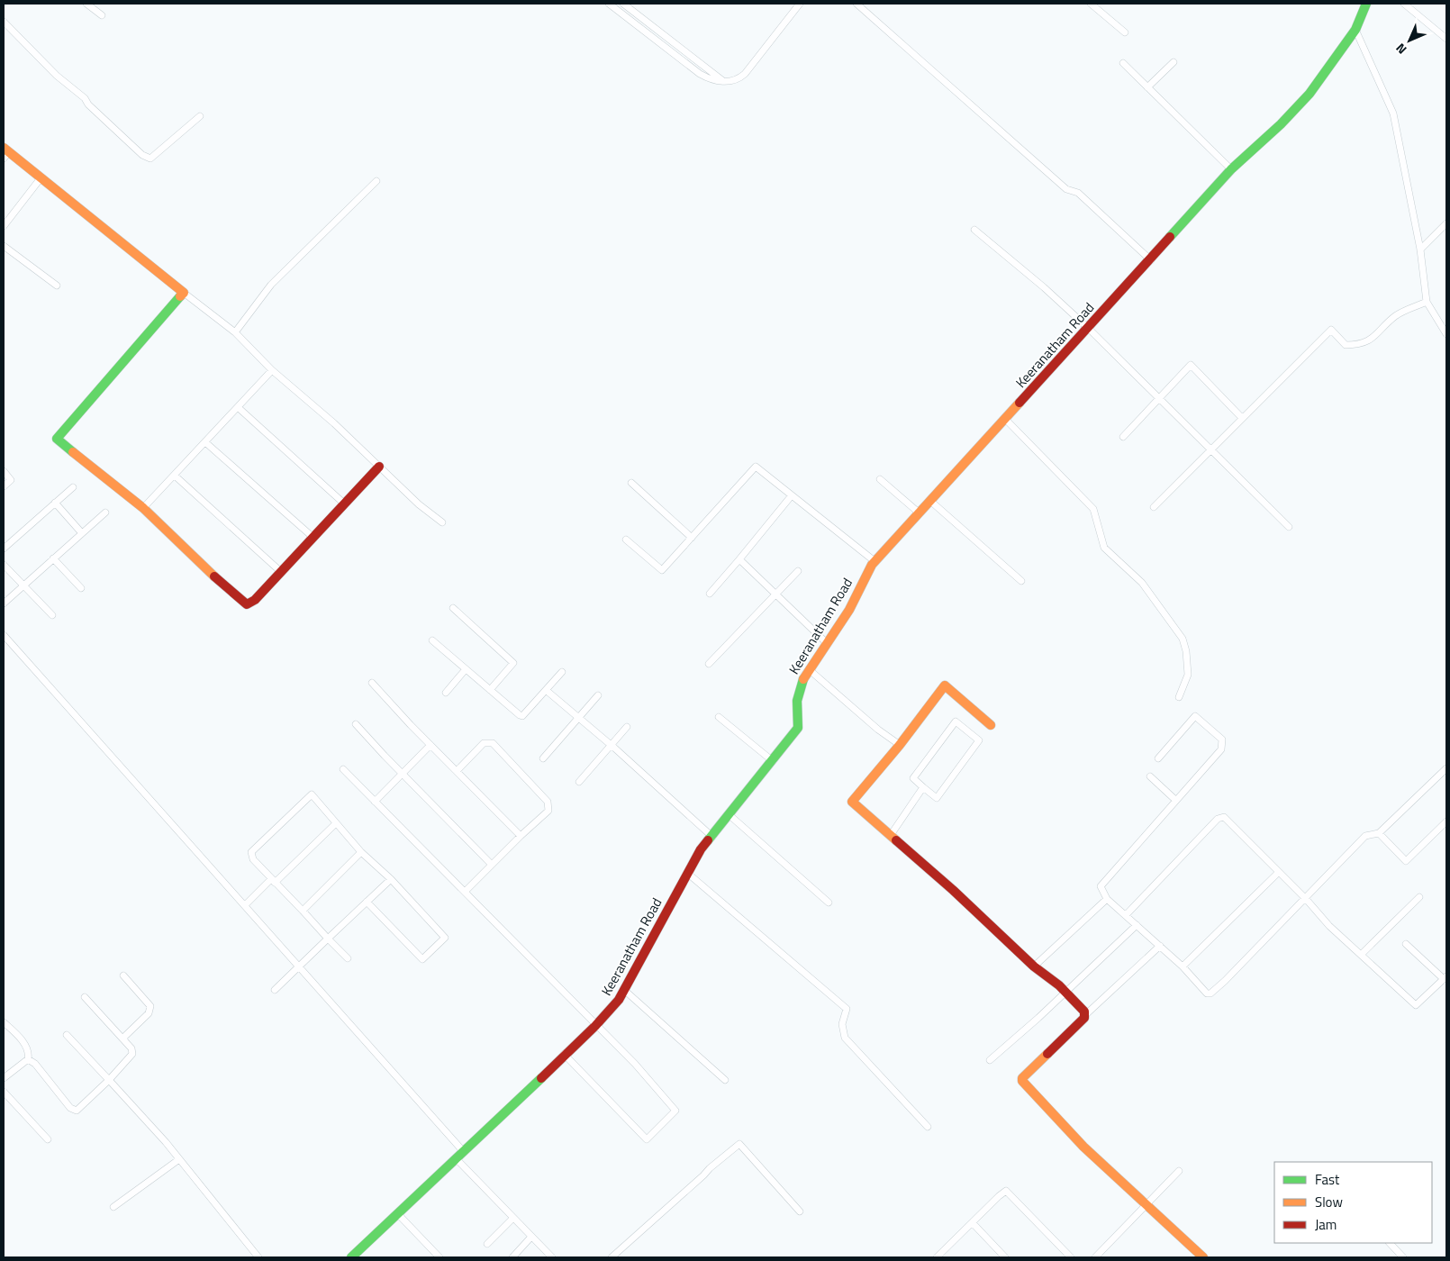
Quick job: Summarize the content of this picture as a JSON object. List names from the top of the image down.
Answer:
{
  "streets": {
    "street": ["Keeranatham Road"]
  },
  "legend": ["Fast", "Slow", "Jam"],
  "north": "bottom left"
}
